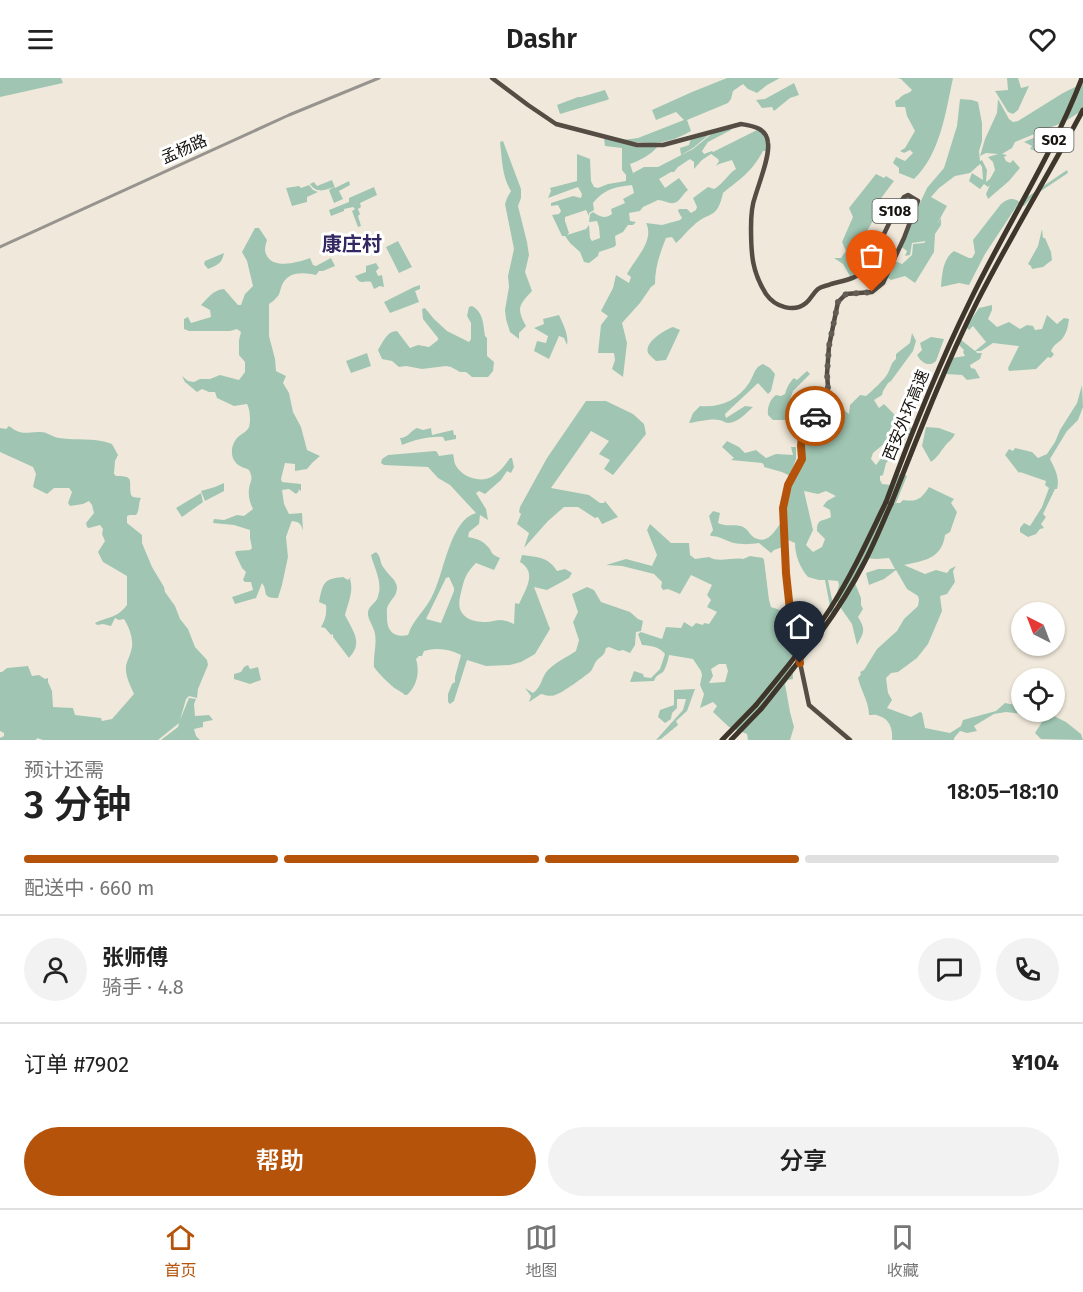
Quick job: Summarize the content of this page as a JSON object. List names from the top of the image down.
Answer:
{
  "streets": {
    "highway": ["S02", "西安外环高速"],
    "main road": ["S108"],
    "street": ["孟杨路"]
  },
  "districts": ["康庄村"],
  "north": "top left",
  "page": {
    "header": "Dashr",
    "heading": ["3 分钟", "预计还需", "18:05–18:10"],
    "panel": [
      "张师傅",
      "骑手 · 4.8",
      "订单 #7902",
      "¥104"
    ],
    "bar": "配送中 · 660 m",
    "buttons": ["帮助", "分享"],
    "tabs": ["首页", "地图", "收藏"]
  }
}
